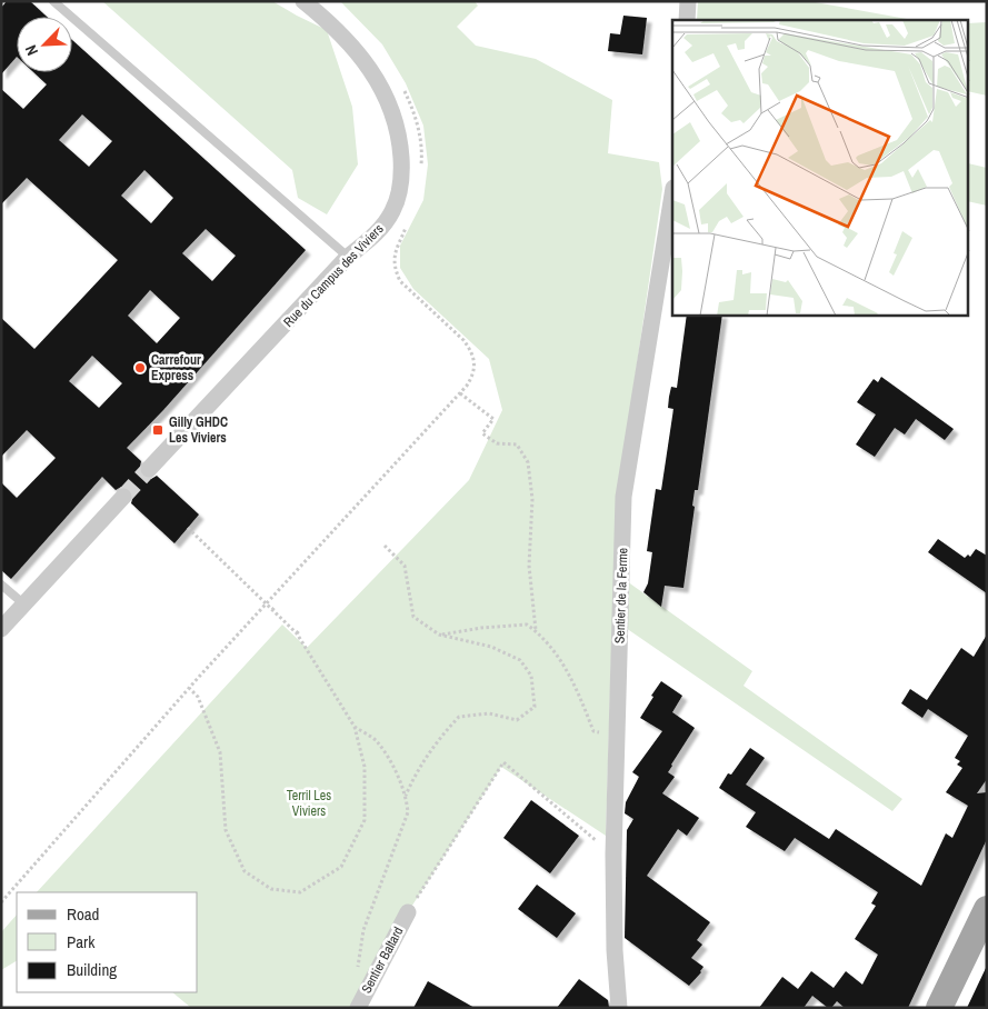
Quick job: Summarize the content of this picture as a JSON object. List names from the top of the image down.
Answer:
{
  "streets": {
    "street": ["Rue du Campus des Viviers", "Sentier de la Ferme", "Sentier Baltard"]
  },
  "parks": ["Terril Les Viviers"],
  "places": {
    "other": ["Carrefour Express"],
    "transit": ["Gilly GHDC Les Viviers"]
  },
  "legend": ["Road", "Park", "Building"],
  "north": "bottom left"
}
